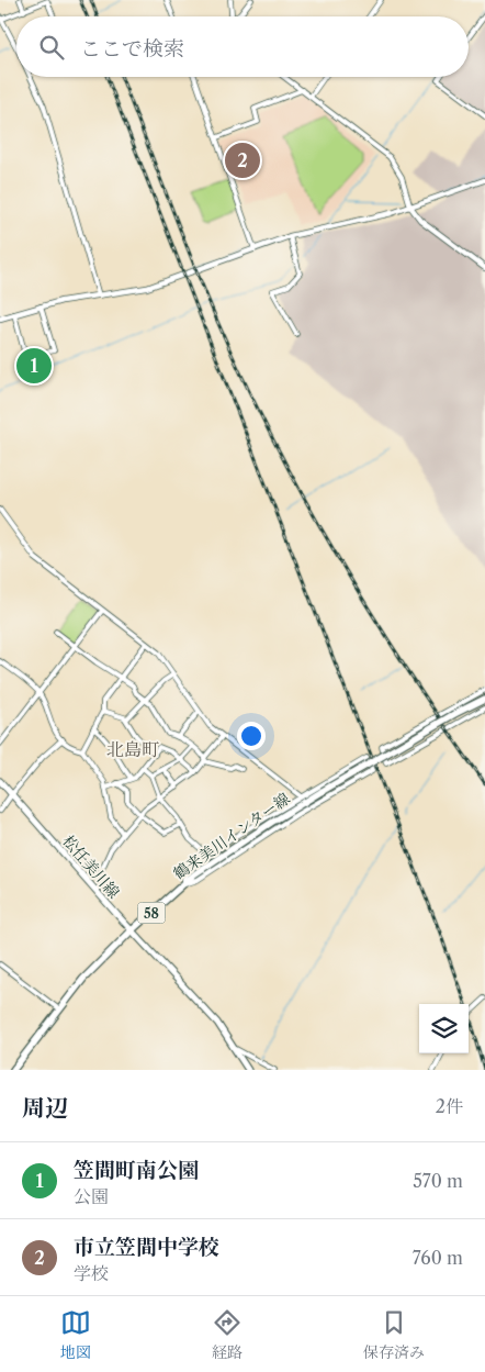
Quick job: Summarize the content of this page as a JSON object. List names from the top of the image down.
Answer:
{
  "streets": {
    "main road": ["鶴来美川インター線", "松任美川線", "58"]
  },
  "crossings": [
    ["鶴来美川インター線", "松任美川線"]
  ],
  "districts": ["北島町"],
  "page": {
    "search": "ここで検索",
    "pins": ["2", "1"],
    "heading": ["周辺", "2件"],
    "list": [
      {
        "mark": "1",
        "name": "笠間町南公園",
        "note": "公園",
        "value": "570 m"
      },
      {
        "mark": "2",
        "name": "市立笠間中学校",
        "note": "学校",
        "value": "760 m"
      }
    ],
    "nav": ["地図", "経路", "保存済み"]
  }
}
